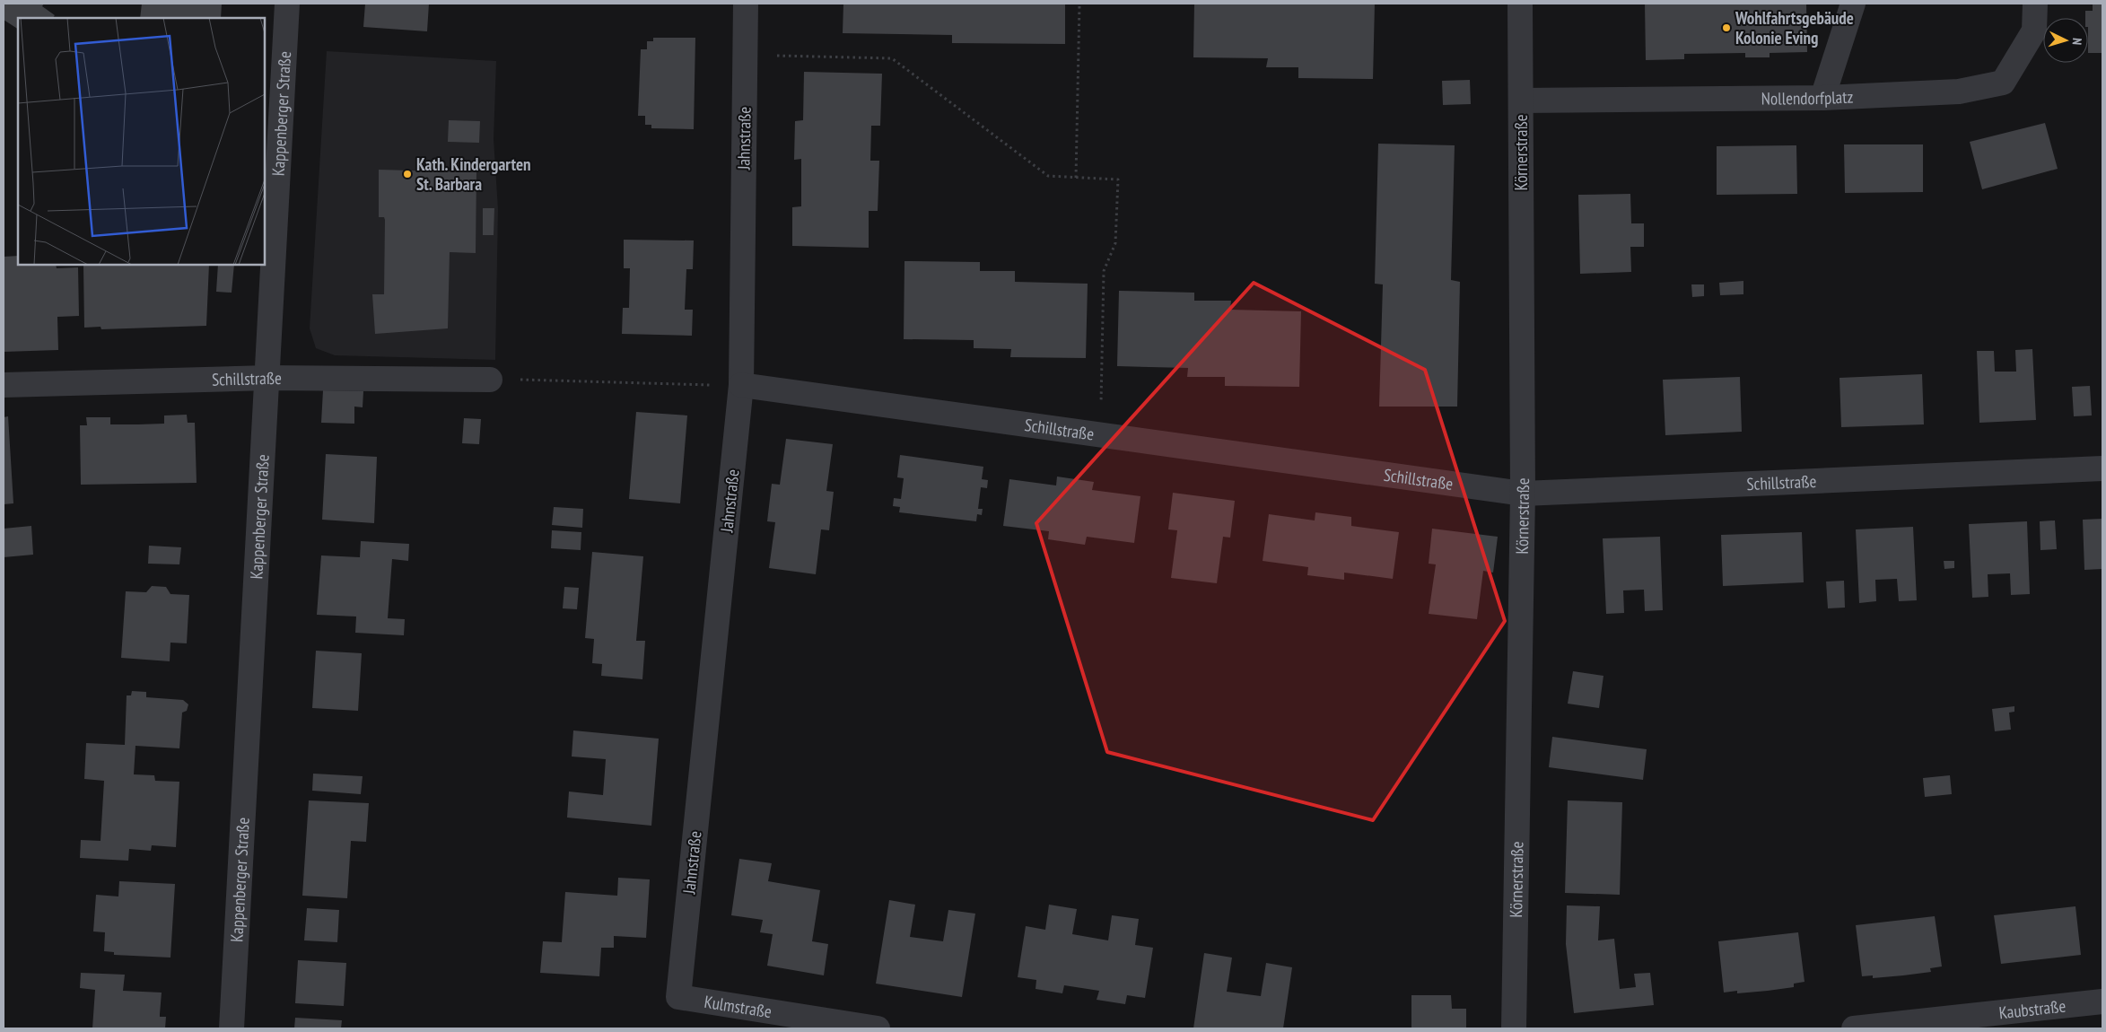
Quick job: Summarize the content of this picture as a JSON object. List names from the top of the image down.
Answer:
{
  "streets": {
    "street": [
      "Nollendorfplatz",
      "Kappenberger Straße",
      "Jahnstraße",
      "Körnerstraße",
      "Schillstraße",
      "Kulmstraße",
      "Kaubstraße"
    ]
  },
  "crossings": [
    ["Nollendorfplatz", "Körnerstraße"],
    ["Kappenberger Straße", "Schillstraße"],
    ["Jahnstraße", "Schillstraße"],
    ["Jahnstraße", "Kulmstraße"],
    ["Körnerstraße", "Schillstraße"]
  ],
  "places": ["Wohlfahrtsgebäude Kolonie Eving", "Kath. Kindergarten St. Barbara"],
  "north": "right"
}
